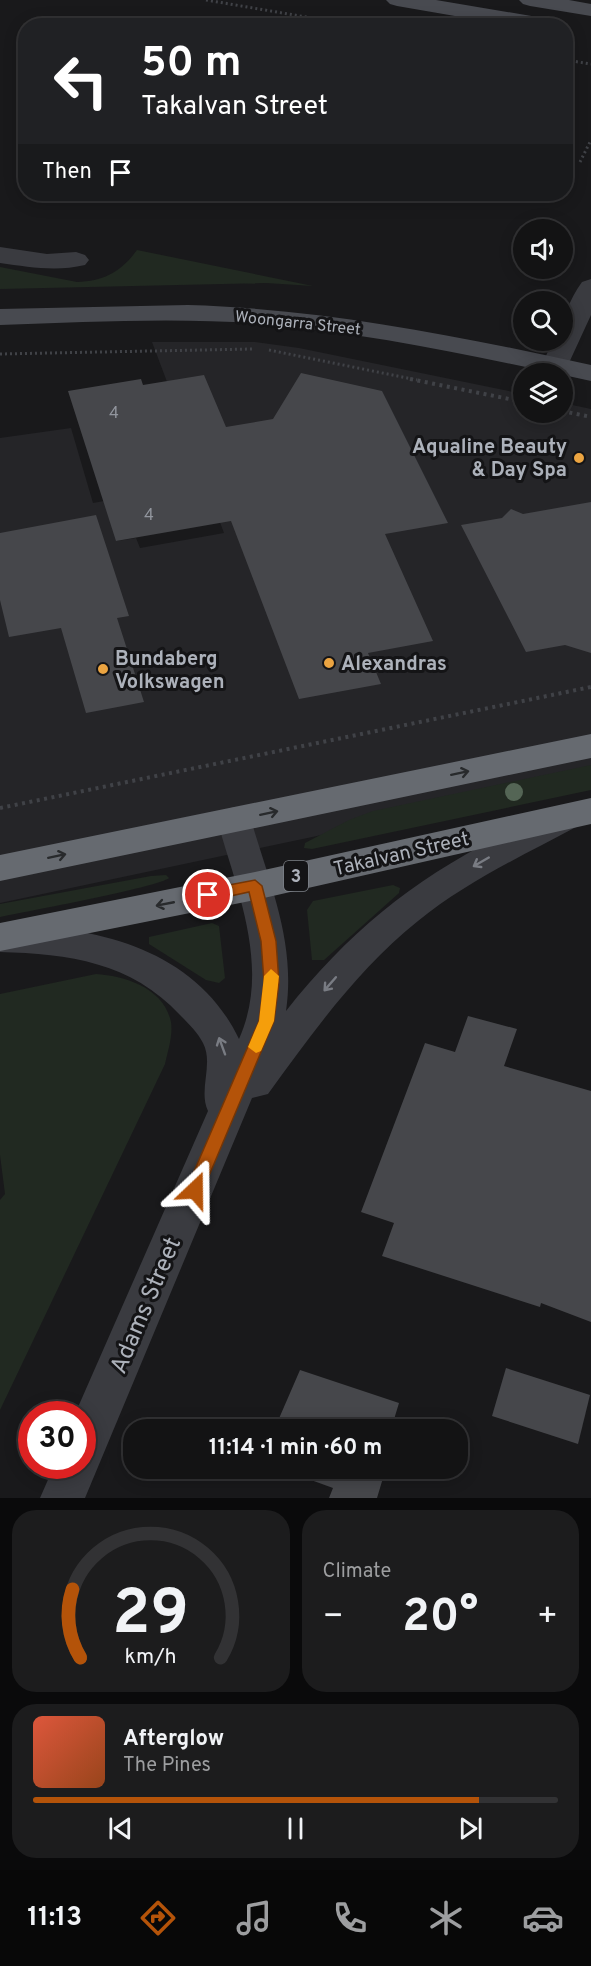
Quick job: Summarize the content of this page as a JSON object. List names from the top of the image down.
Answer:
{
  "streets": {
    "highway": ["Takalvan Street", "3"],
    "street": ["Woongarra Street", "Adams Street"]
  },
  "crossings": [
    ["Takalvan Street", "Adams Street"]
  ],
  "places": ["Aqualine Beauty & Day Spa", "Alexandras", "Bundaberg Volkswagen"],
  "house_numbers": ["4", "4"],
  "page": {
    "turn": ["50 m", "Takalvan Street"],
    "then": "Then",
    "limit": "30",
    "trip": "11:14 · 1 min · 60 m",
    "tile": "Climate",
    "heat": ["−", "20°", "+"],
    "song": ["Afterglow", "The Pines"],
    "tabs": "11:13",
    "gauge": ["29", "km/h"]
  }
}
